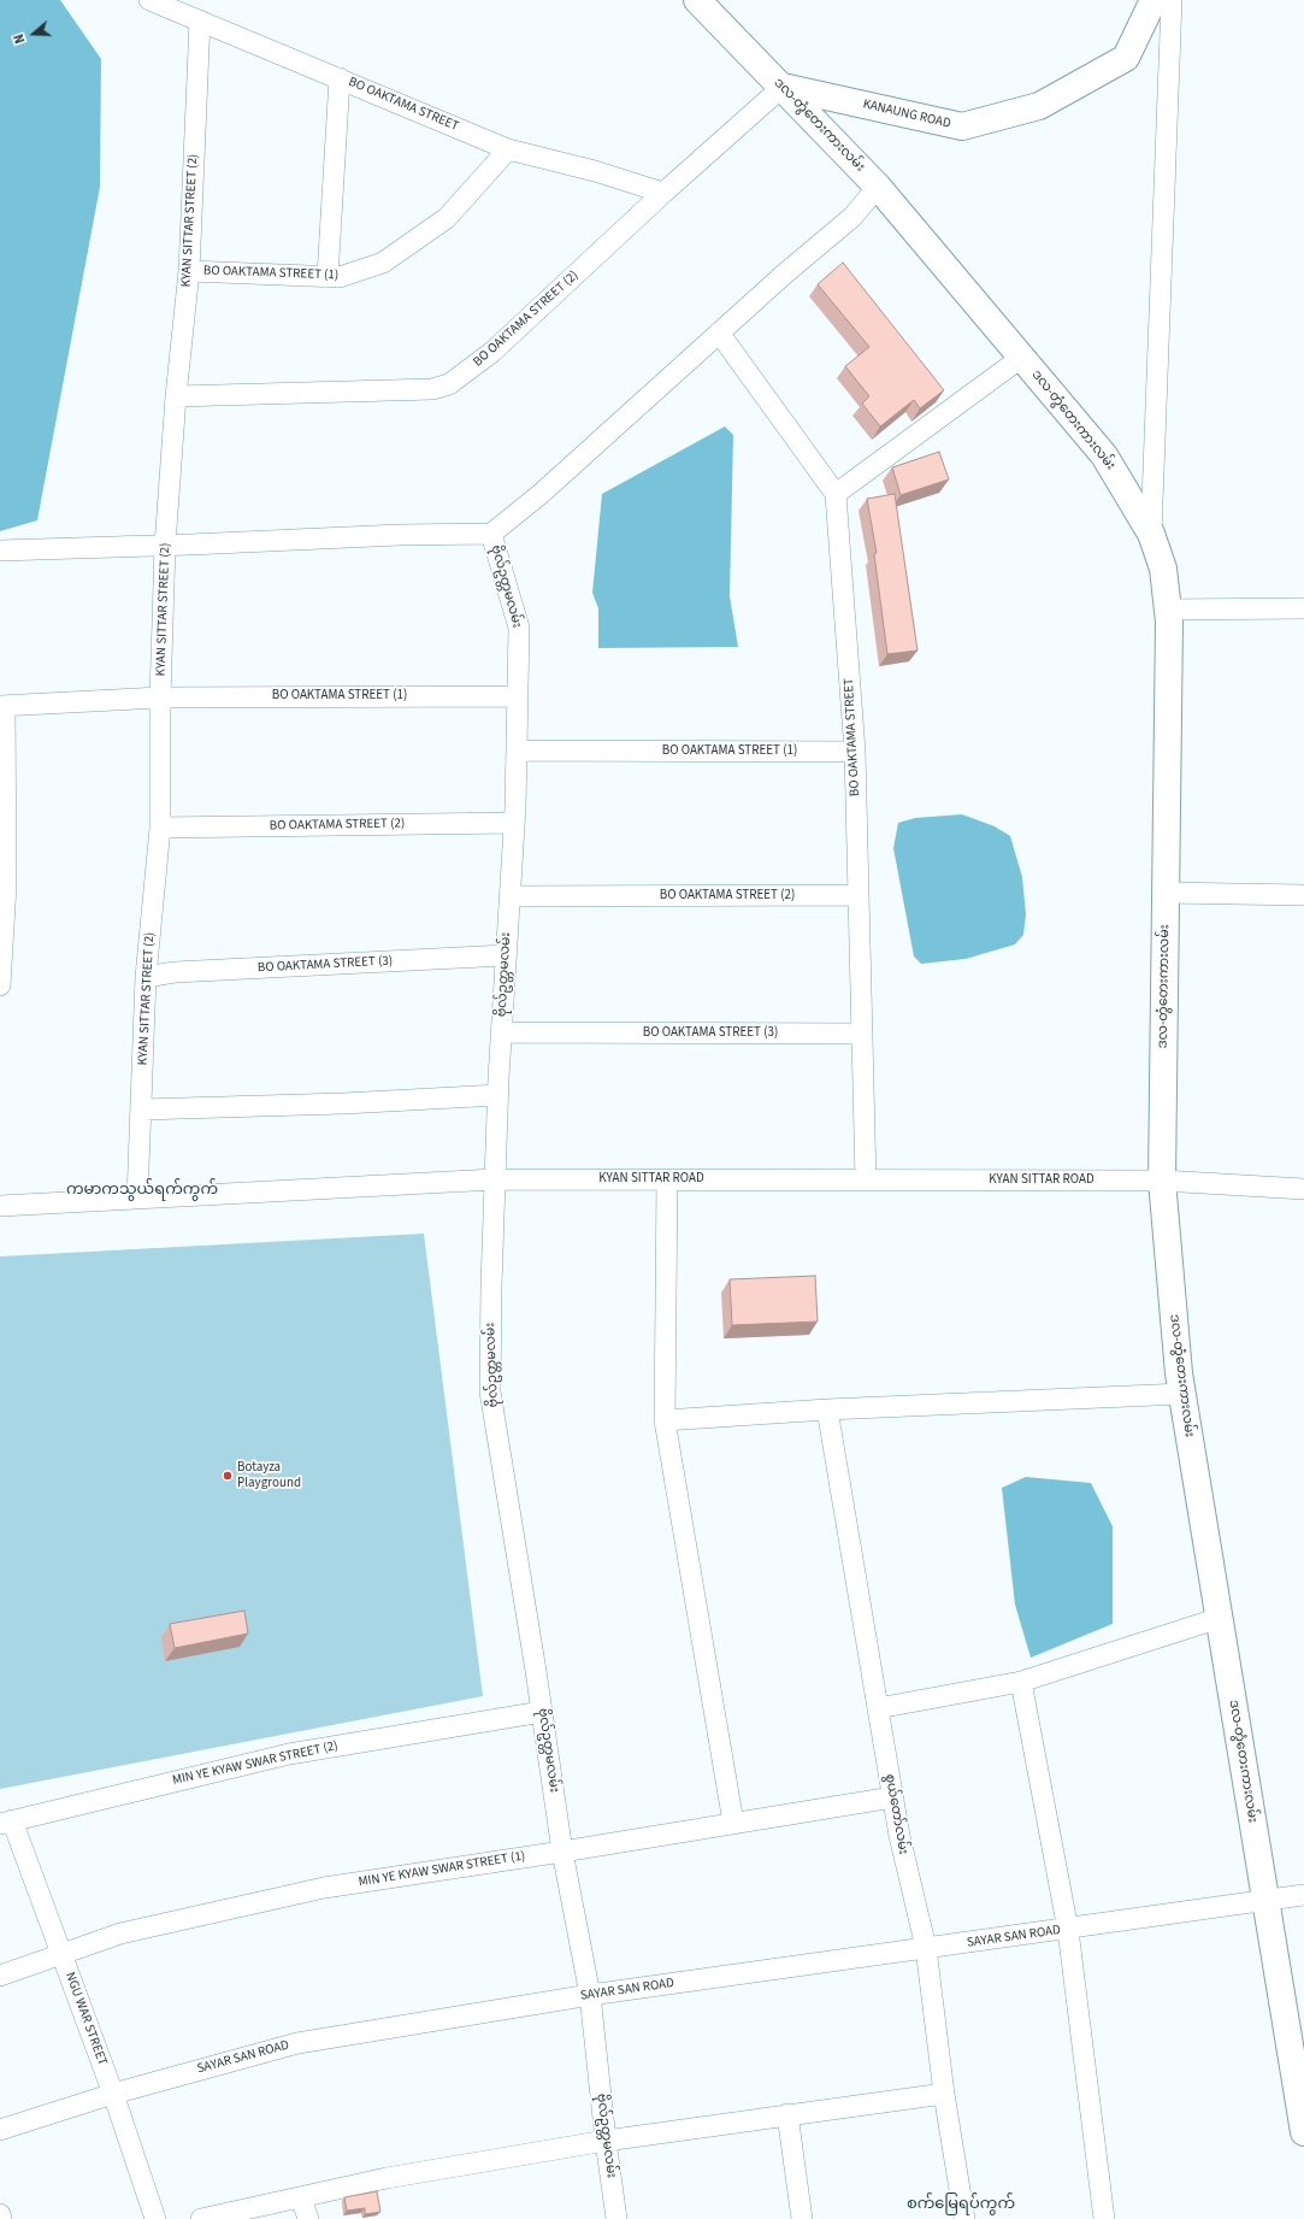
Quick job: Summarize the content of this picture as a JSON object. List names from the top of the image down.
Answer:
{
  "streets": {
    "main road": ["KANAUNG ROAD", "ဒလ-တွံတေးကားလမ်း"],
    "street": [
      "BO OAKTAMA STREET",
      "KYAN SITTAR STREET (2)",
      "BO OAKTAMA STREET (1)",
      "BO OAKTAMA STREET (2)",
      "ဗိုလ်ဥတ္တမလမ်း",
      "BO OAKTAMA STREET (3)",
      "KYAN SITTAR ROAD",
      "MIN YE KYAW SWAR STREET (2)",
      "စွယ်တော်လမ်း",
      "MIN YE KYAW SWAR STREET (1)",
      "SAYAR SAN ROAD",
      "NGU WAR STREET"
    ]
  },
  "crossings": [
    ["BO OAKTAMA STREET", "KYAN SITTAR STREET (2)"],
    ["BO OAKTAMA STREET", "BO OAKTAMA STREET (1)"],
    ["BO OAKTAMA STREET", "BO OAKTAMA STREET (2)"],
    ["BO OAKTAMA STREET", "BO OAKTAMA STREET (3)"],
    ["BO OAKTAMA STREET", "KYAN SITTAR ROAD"],
    ["KANAUNG ROAD", "ဒလ-တွံတေးကားလမ်း"],
    ["KANAUNG ROAD", "BO OAKTAMA STREET (2)"],
    ["ဒလ-တွံတေးကားလမ်း", "BO OAKTAMA STREET (2)"],
    ["ဒလ-တွံတေးကားလမ်း", "KYAN SITTAR ROAD"],
    ["ဒလ-တွံတေးကားလမ်း", "SAYAR SAN ROAD"],
    ["KYAN SITTAR STREET (2)", "BO OAKTAMA STREET (1)"],
    ["KYAN SITTAR STREET (2)", "BO OAKTAMA STREET (2)"],
    ["KYAN SITTAR STREET (2)", "BO OAKTAMA STREET (3)"],
    ["KYAN SITTAR STREET (2)", "KYAN SITTAR ROAD"],
    ["BO OAKTAMA STREET (1)", "ဗိုလ်ဥတ္တမလမ်း"],
    ["BO OAKTAMA STREET (2)", "ဗိုလ်ဥတ္တမလမ်း"],
    ["ဗိုလ်ဥတ္တမလမ်း", "BO OAKTAMA STREET (3)"],
    ["ဗိုလ်ဥတ္တမလမ်း", "KYAN SITTAR ROAD"],
    ["ဗိုလ်ဥတ္တမလမ်း", "MIN YE KYAW SWAR STREET (2)"],
    ["ဗိုလ်ဥတ္တမလမ်း", "MIN YE KYAW SWAR STREET (1)"],
    ["ဗိုလ်ဥတ္တမလမ်း", "SAYAR SAN ROAD"],
    ["MIN YE KYAW SWAR STREET (2)", "NGU WAR STREET"],
    ["စွယ်တော်လမ်း", "MIN YE KYAW SWAR STREET (1)"],
    ["စွယ်တော်လမ်း", "SAYAR SAN ROAD"],
    ["MIN YE KYAW SWAR STREET (1)", "NGU WAR STREET"],
    ["SAYAR SAN ROAD", "NGU WAR STREET"]
  ],
  "districts": ["ကမာကသွယ်ရက်ကွက်", "စက်မြေရပ်ကွက်"],
  "places": ["Botayza Playground"],
  "north": "left"
}
